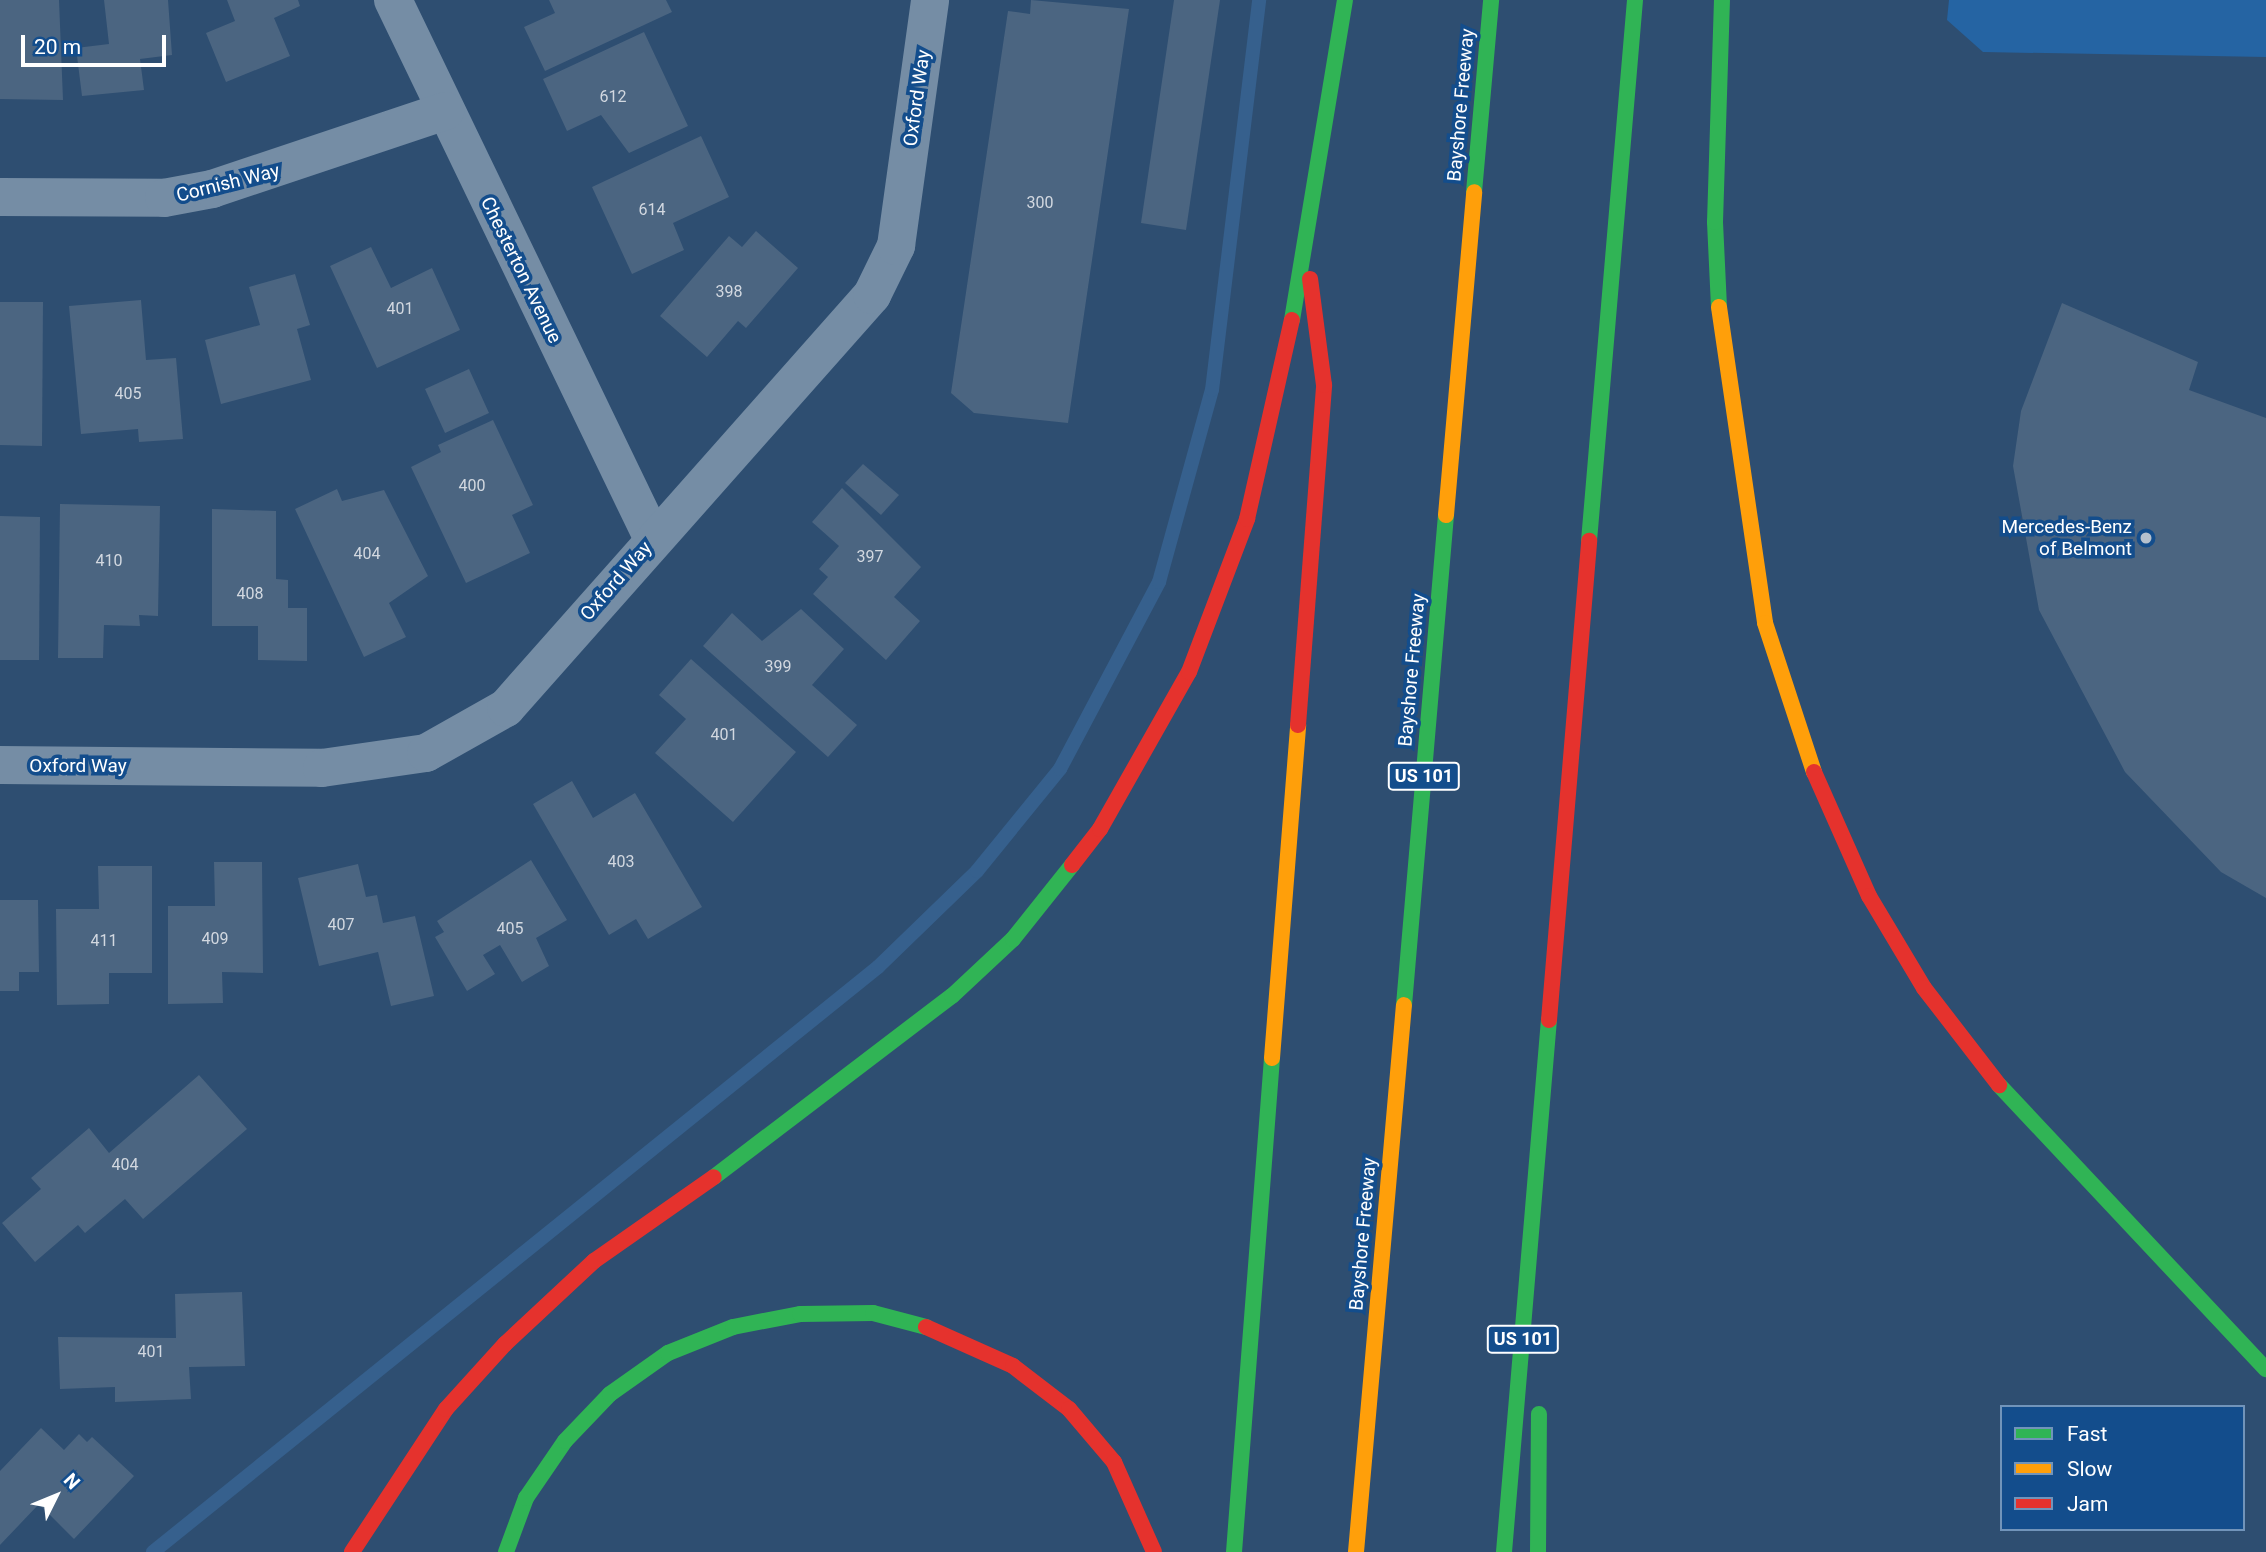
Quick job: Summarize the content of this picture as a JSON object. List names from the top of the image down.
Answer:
{
  "streets": {
    "highway": ["Bayshore Freeway", "US 101"],
    "street": ["Oxford Way", "Cornish Way", "Chesterton Avenue"]
  },
  "crossings": [
    ["Oxford Way", "Chesterton Avenue"],
    ["Cornish Way", "Chesterton Avenue"]
  ],
  "places": ["Mercedes-Benz of Belmont"],
  "house_numbers": [
    "612",
    "300",
    "614",
    "398",
    "401",
    "405",
    "400",
    "404",
    "397",
    "410",
    "408",
    "399",
    "401",
    "403",
    "407",
    "405",
    "409",
    "411",
    "404",
    "401"
  ],
  "legend": ["Fast", "Slow", "Jam"],
  "scale_bar": "20 m",
  "north": "top right"
}
